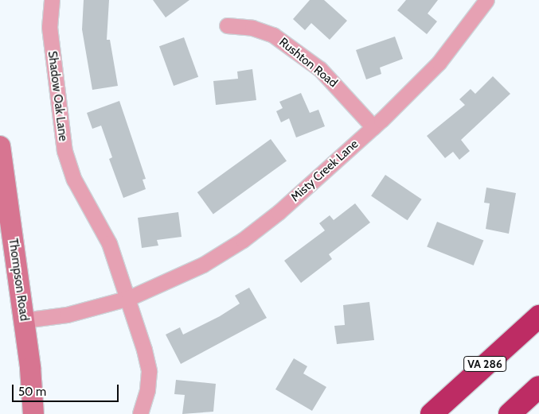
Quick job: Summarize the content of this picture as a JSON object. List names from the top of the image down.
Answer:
{
  "streets": {
    "highway": ["VA 286"],
    "street": [
      "Rushton Road",
      "Shadow Oak Lane",
      "Misty Creek Lane",
      "Thompson Road"
    ]
  },
  "crossings": [
    ["Rushton Road", "Misty Creek Lane"],
    ["Shadow Oak Lane", "Misty Creek Lane"],
    ["Misty Creek Lane", "Thompson Road"]
  ],
  "scale_bar": "50 m"
}
